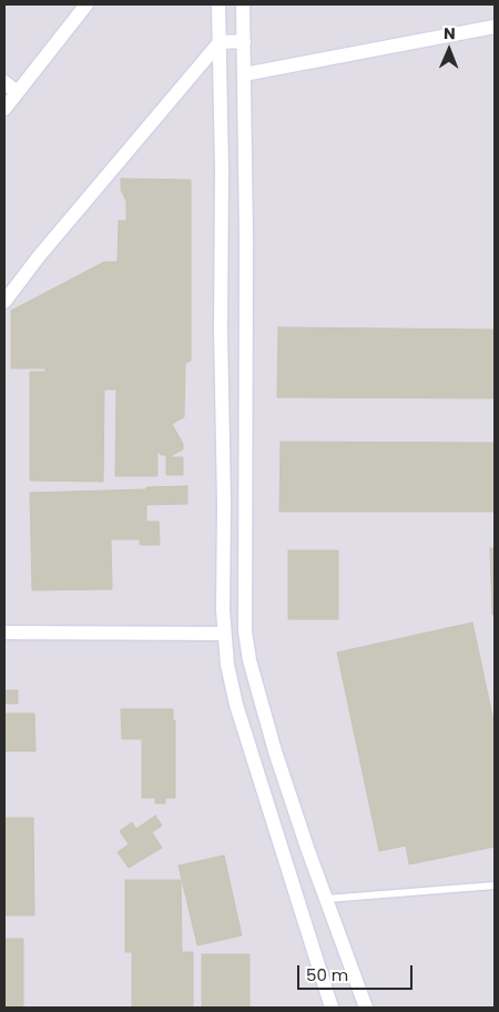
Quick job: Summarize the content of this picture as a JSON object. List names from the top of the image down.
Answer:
{
  "scale_bar": "50 m",
  "north": "top"
}
